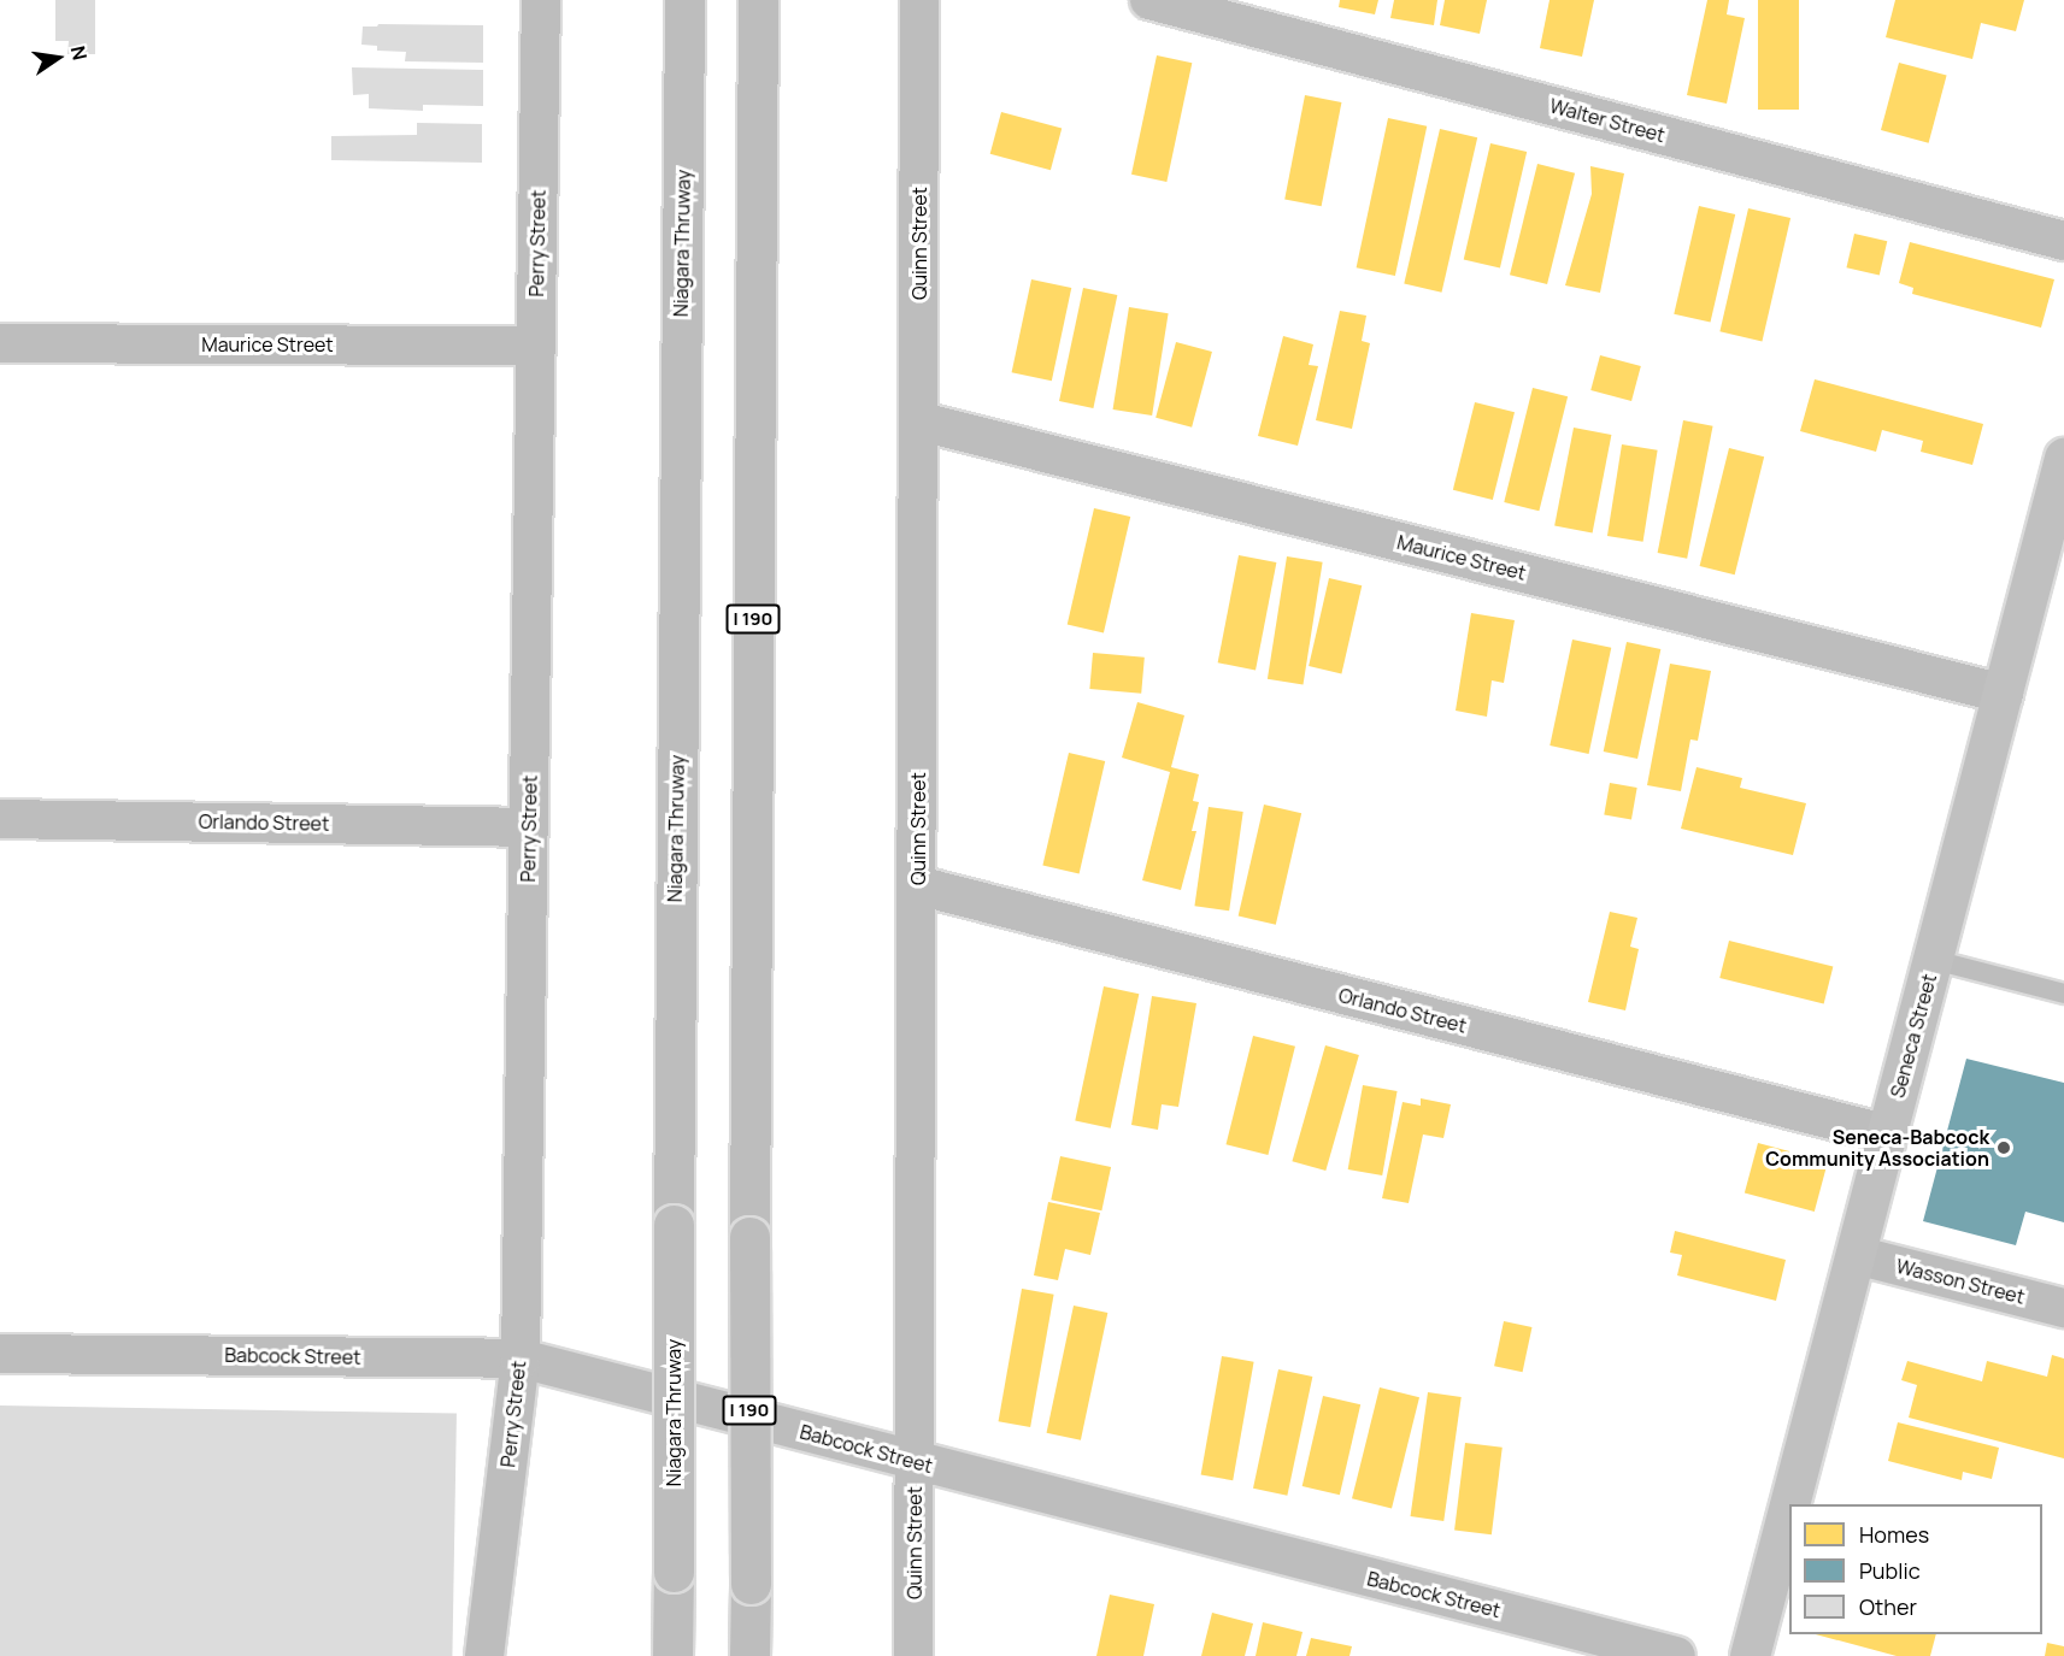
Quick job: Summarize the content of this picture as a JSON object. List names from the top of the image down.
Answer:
{
  "streets": {
    "highway": ["Niagara Thruway", "I 190"],
    "main road": ["Seneca Street"],
    "street": [
      "Walter Street",
      "Perry Street",
      "Quinn Street",
      "Maurice Street",
      "Orlando Street",
      "Wasson Street",
      "Babcock Street"
    ]
  },
  "crossings": [
    ["Perry Street", "Maurice Street"],
    ["Perry Street", "Orlando Street"],
    ["Perry Street", "Babcock Street"],
    ["Quinn Street", "Maurice Street"],
    ["Quinn Street", "Orlando Street"],
    ["Quinn Street", "Babcock Street"],
    ["Maurice Street", "Seneca Street"],
    ["Orlando Street", "Seneca Street"],
    ["Seneca Street", "Wasson Street"]
  ],
  "places": ["Seneca-Babcock Community Association"],
  "legend": ["Homes", "Public", "Other"],
  "north": "right"
}
